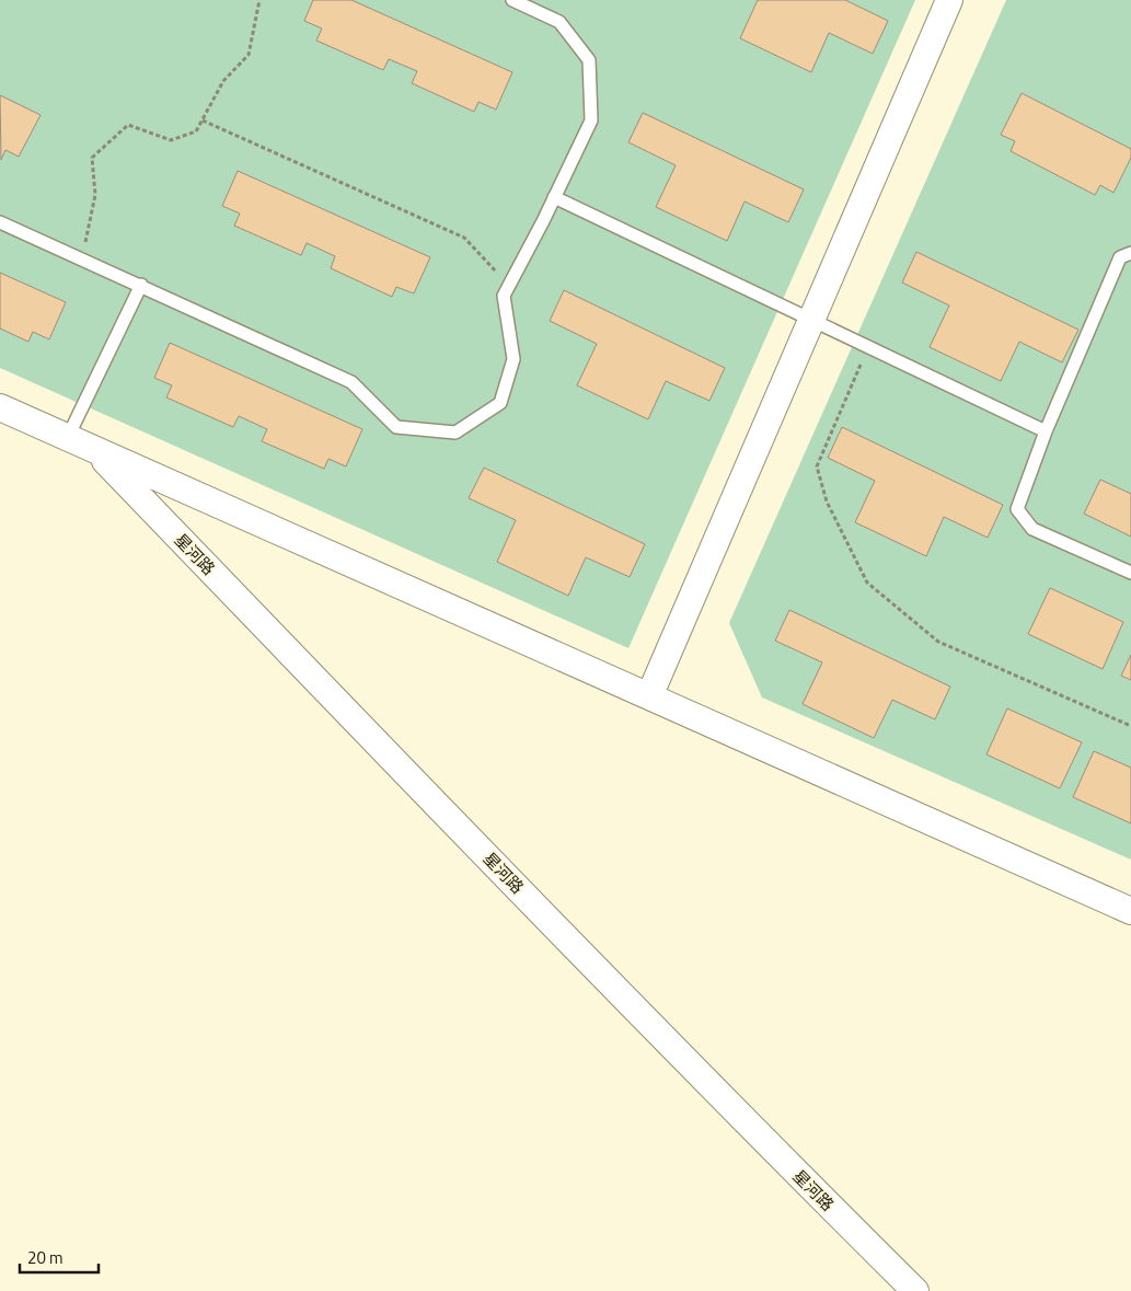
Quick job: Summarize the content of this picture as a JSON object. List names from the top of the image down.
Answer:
{
  "streets": {
    "street": ["星河路"]
  },
  "scale_bar": "20 m"
}
